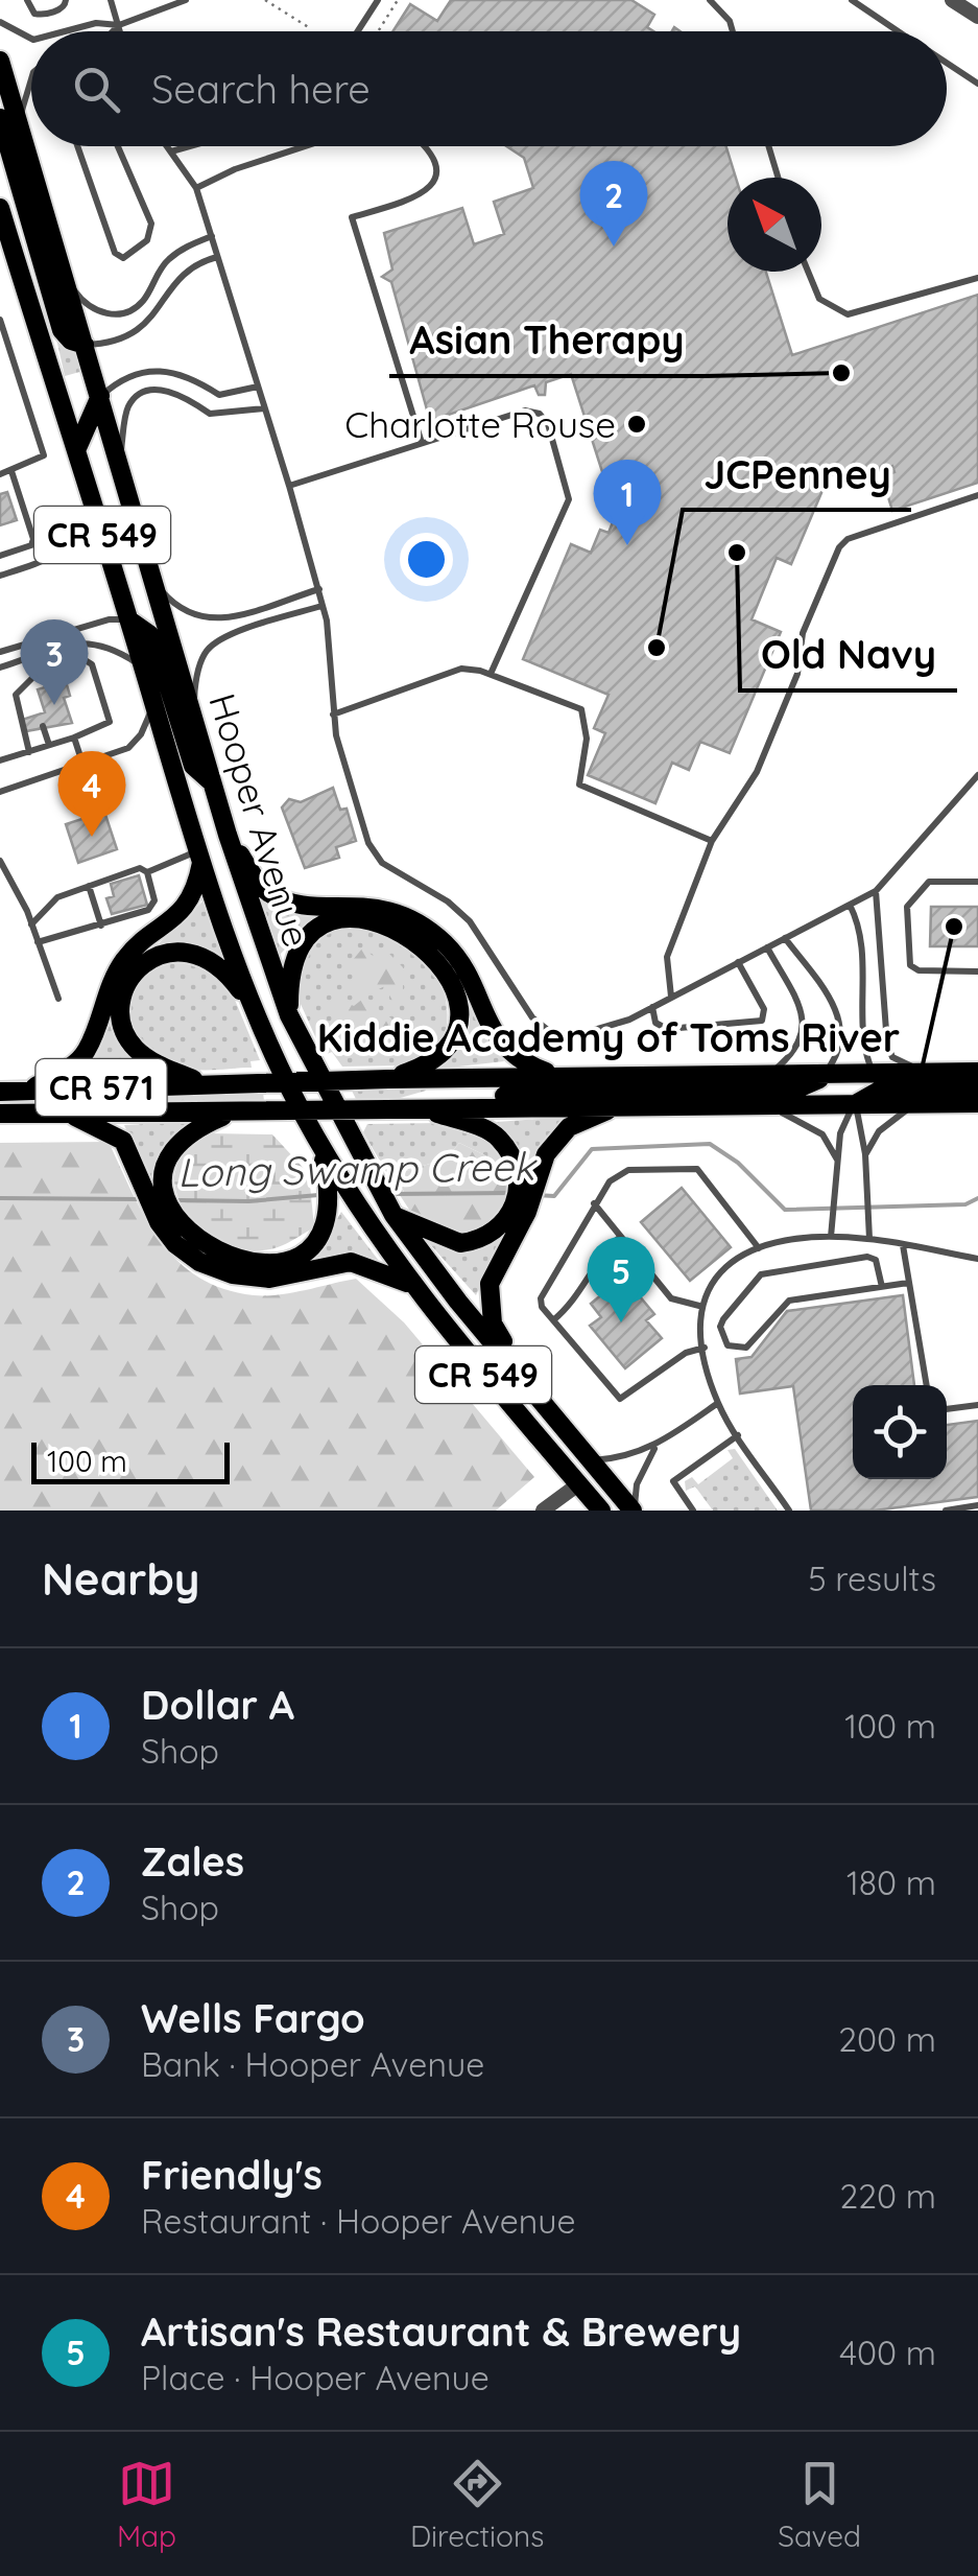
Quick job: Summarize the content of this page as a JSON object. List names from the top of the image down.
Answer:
{
  "streets": {
    "main road": ["CR 549", "Hooper Avenue", "CR 571"]
  },
  "crossings": [
    ["CR 549", "Hooper Avenue"],
    ["CR 549", "CR 571"],
    ["Hooper Avenue", "CR 571"]
  ],
  "water": ["Long Swamp Creek"],
  "places": [
    "Asian Therapy",
    "Charlotte Rouse",
    "Old Navy",
    "JCPenney",
    "Kiddie Academy of Toms River"
  ],
  "scale_bar": "100 m",
  "north": "top left",
  "page": {
    "search": "Search here",
    "pins": [
      "2",
      "1",
      "3",
      "4",
      "5"
    ],
    "scale": "100 m",
    "heading": ["Nearby", "5 results"],
    "list": [
      {
        "mark": "1",
        "name": "Dollar A",
        "note": "Shop",
        "value": "100 m"
      },
      {
        "mark": "2",
        "name": "Zales",
        "note": "Shop",
        "value": "180 m"
      },
      {
        "mark": "3",
        "name": "Wells Fargo",
        "note": "Bank · Hooper Avenue",
        "value": "200 m"
      },
      {
        "mark": "4",
        "name": "Friendly's",
        "note": "Restaurant · Hooper Avenue",
        "value": "220 m"
      },
      {
        "mark": "5",
        "name": "Artisan's Restaurant & Brewery",
        "note": "Place · Hooper Avenue",
        "value": "400 m"
      }
    ],
    "nav": ["Map", "Directions", "Saved"]
  }
}
